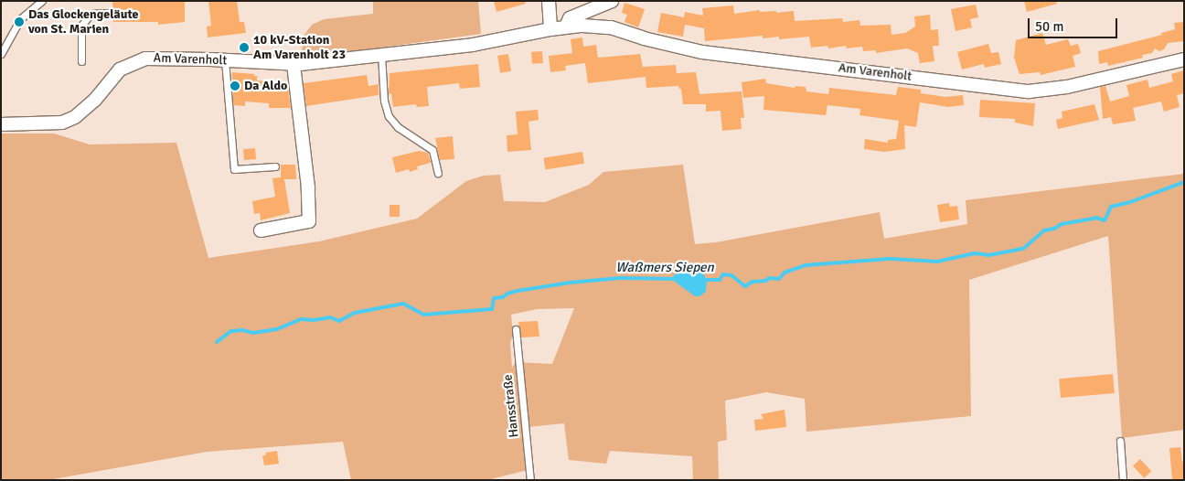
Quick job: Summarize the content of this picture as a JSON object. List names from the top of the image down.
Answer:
{
  "streets": {
    "street": ["Am Varenholt"],
    "lane": ["Hansstraße"]
  },
  "water": ["Waßmers Siepen"],
  "places": ["Das Glockengeläute von St. Marien", "10 kV-Station Am Varenholt 23", "Da Aldo"],
  "scale_bar": "50 m"
}
